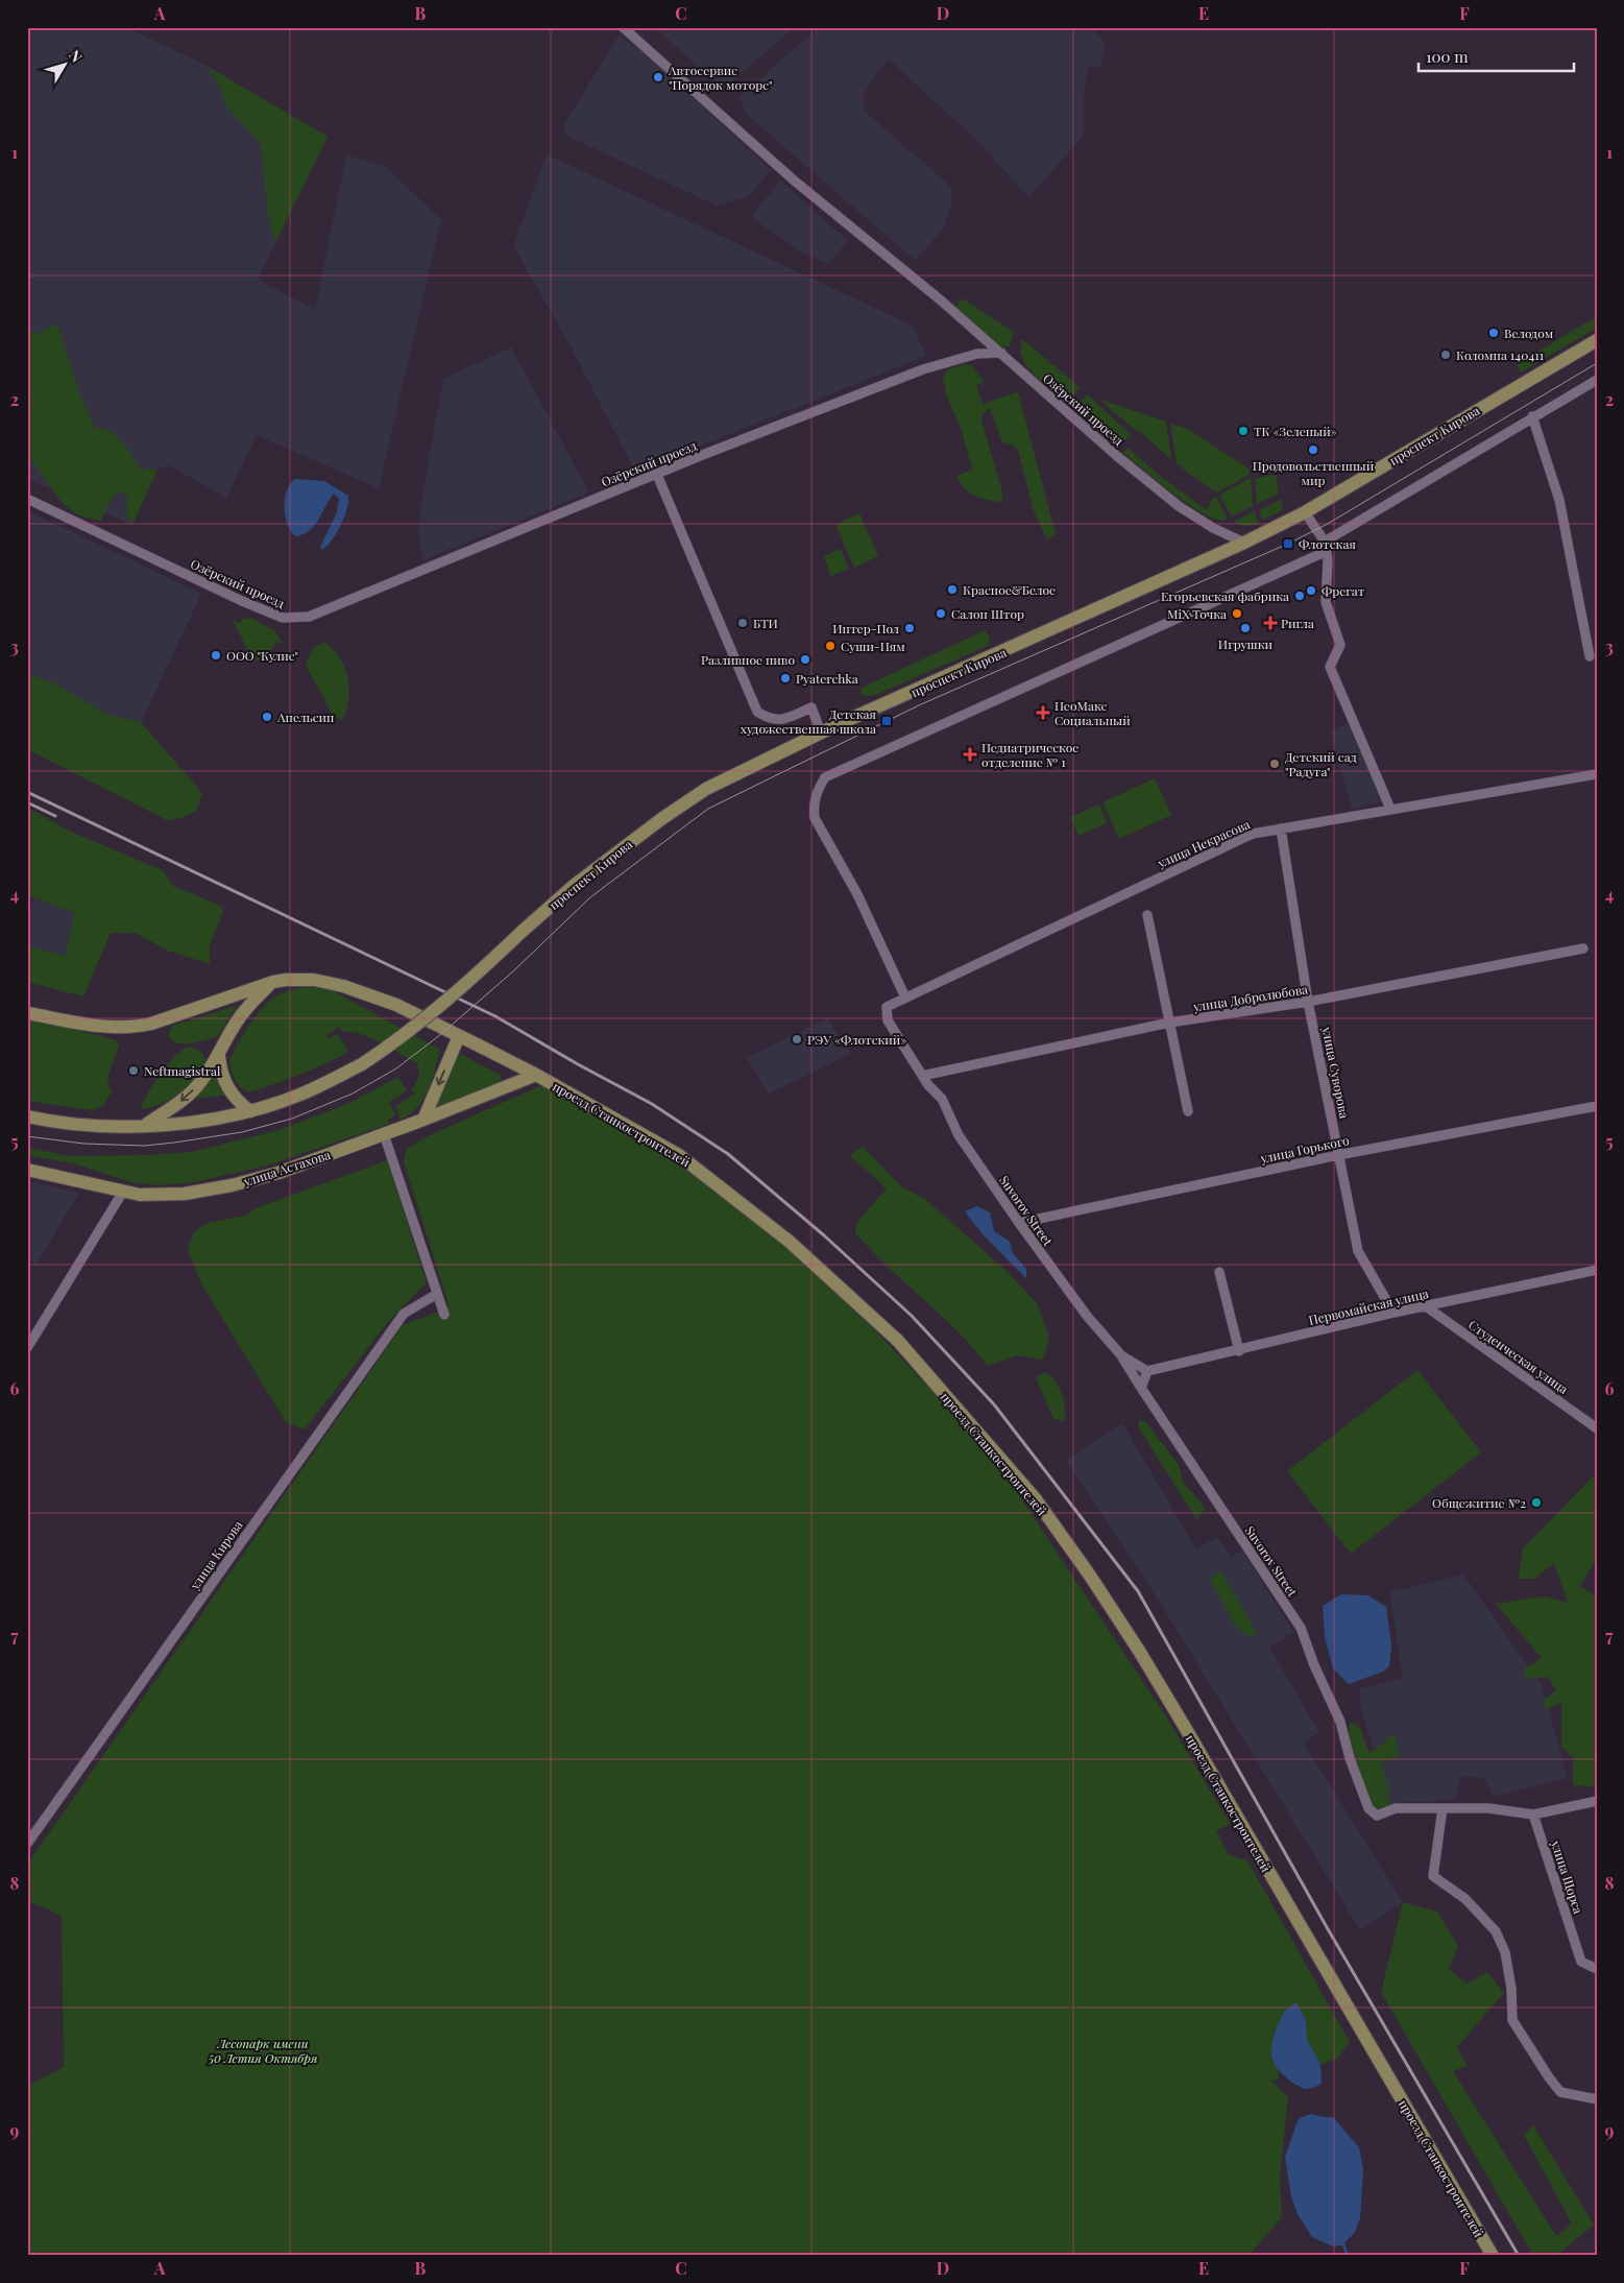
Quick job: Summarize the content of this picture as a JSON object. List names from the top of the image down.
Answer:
{
  "streets": {
    "main road": ["проспект Кирова", "проезд Станкостроителей", "улица Астахова"],
    "street": [
      "Озёрский проезд",
      "улица Некрасова",
      "улица Добролюбова",
      "улица Суворова",
      "улица Горького",
      "Suvorov Street",
      "Первомайская улица",
      "Студенческая улица",
      "улица Кирова",
      "улица Щорса"
    ]
  },
  "crossings": [
    ["Озёрский проезд", "проспект Кирова"],
    ["улица Некрасова", "улица Суворова"],
    ["улица Некрасова", "Suvorov Street"],
    ["улица Добролюбова", "улица Суворова"],
    ["улица Добролюбова", "Suvorov Street"],
    ["улица Суворова", "улица Горького"],
    ["улица Суворова", "Первомайская улица"],
    ["проезд Станкостроителей", "улица Астахова"],
    ["улица Горького", "Suvorov Street"],
    ["Suvorov Street", "Первомайская улица"],
    ["Первомайская улица", "Студенческая улица"]
  ],
  "parks": ["Лесопарк имени 50 Летия Октября"],
  "places": {
    "other": [
      "Автосервис \"Порядок моторс\"",
      "Велодом",
      "Коломна 140411",
      "ТК «Зеленый»",
      "Продовольственный мир",
      "Красное&Белое",
      "Фрегат",
      "Егорьевская фабрика",
      "Салон Штор",
      "MiX Точка",
      "БТИ",
      "Интер-Пол",
      "Игрушки",
      "Суши-Ням",
      "ООО \"Кулис\"",
      "Разливное пиво",
      "Pyaterchka",
      "Апельсин",
      "Детский сад \"Радуга\"",
      "РЭУ «Флотский»",
      "Neftmagistral",
      "Общежитие №2"
    ],
    "transit": ["Флотская", "Детская художественная школа"],
    "health": ["Ригла", "НеоМакс Социальный", "Педиатрическое отделение № 1"]
  },
  "scale_bar": "100 m",
  "north": "top right",
  "grid": {
    "columns": [
      "A",
      "B",
      "C",
      "D",
      "E",
      "F"
    ],
    "rows": [
      "1",
      "2",
      "3",
      "4",
      "5",
      "6",
      "7",
      "8",
      "9"
    ]
  }
}
